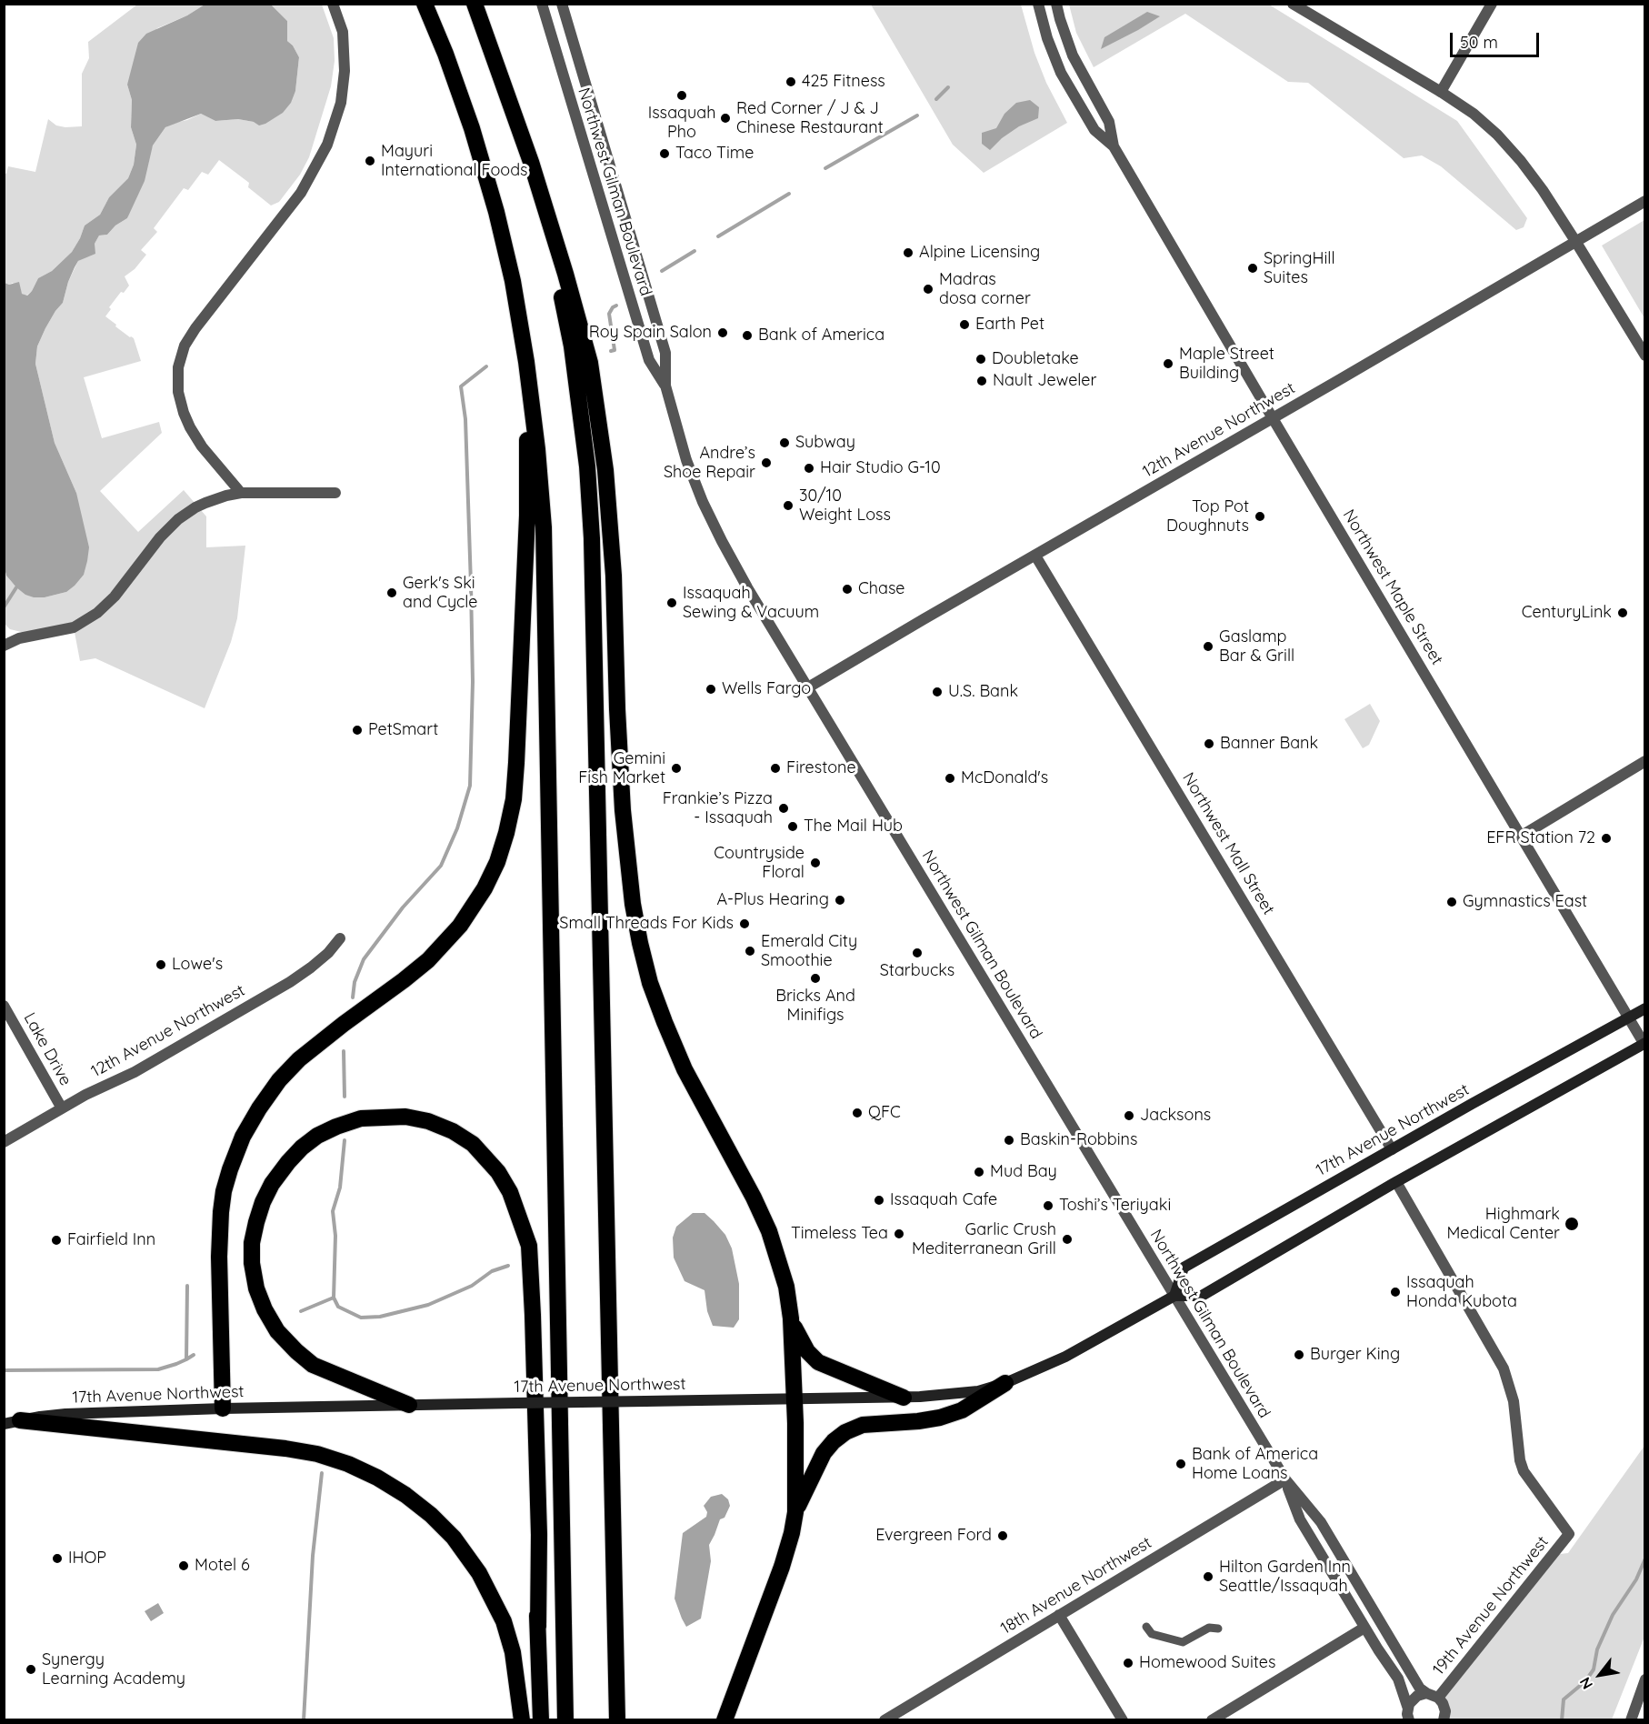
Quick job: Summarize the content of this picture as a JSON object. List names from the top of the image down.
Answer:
{
  "streets": {
    "main road": ["17th Avenue Northwest"],
    "street": [
      "Northwest Gilman Boulevard",
      "12th Avenue Northwest",
      "Northwest Maple Street",
      "Northwest Mall Street",
      "Lake Drive",
      "18th Avenue Northwest",
      "19th Avenue Northwest"
    ]
  },
  "crossings": [
    ["Northwest Gilman Boulevard", "12th Avenue Northwest"],
    ["Northwest Gilman Boulevard", "17th Avenue Northwest"],
    ["Northwest Gilman Boulevard", "18th Avenue Northwest"],
    ["12th Avenue Northwest", "Northwest Maple Street"],
    ["12th Avenue Northwest", "Northwest Mall Street"],
    ["12th Avenue Northwest", "Lake Drive"],
    ["Northwest Maple Street", "17th Avenue Northwest"],
    ["Northwest Mall Street", "17th Avenue Northwest"],
    ["17th Avenue Northwest", "19th Avenue Northwest"]
  ],
  "places": [
    "425 Fitness",
    "Issaquah Pho",
    "Red Corner / J & J Chinese Restaurant",
    "Taco Time",
    "Mayuri International Foods",
    "Alpine Licensing",
    "SpringHill Suites",
    "Madras dosa corner",
    "Earth Pet",
    "Roy Spain Salon",
    "Bank of America",
    "Doubletake",
    "Maple Street Building",
    "Nault Jeweler",
    "Subway",
    "Andre’s Shoe Repair",
    "Hair Studio G-10",
    "30/10 Weight Loss",
    "Top Pot Doughnuts",
    "Chase",
    "Gerk's Ski and Cycle",
    "Issaquah Sewing & Vacuum",
    "CenturyLink",
    "Gaslamp Bar & Grill",
    "Wells Fargo",
    "U.S. Bank",
    "PetSmart",
    "Banner Bank",
    "Gemini Fish Market",
    "Firestone",
    "McDonald's",
    "Frankie’s Pizza - Issaquah",
    "The Mail Hub",
    "EFR Station 72",
    "Countryside Floral",
    "A-Plus Hearing",
    "Gymnastics East",
    "Small Threads For Kids",
    "Emerald City Smoothie",
    "Starbucks",
    "Lowe's",
    "Bricks And Minifigs",
    "QFC",
    "Jacksons",
    "Baskin-Robbins",
    "Mud Bay",
    "Issaquah Cafe",
    "Toshi’s Teriyaki",
    "Highmark Medical Center",
    "Timeless Tea",
    "Garlic Crush Mediterranean Grill",
    "Fairfield Inn",
    "Issaquah Honda Kubota",
    "Burger King",
    "Bank of America Home Loans",
    "Evergreen Ford",
    "IHOP",
    "Motel 6",
    "Hilton Garden Inn Seattle/Issaquah",
    "Homewood Suites",
    "Synergy Learning Academy"
  ],
  "scale_bar": "50 m",
  "north": "bottom left"
}
